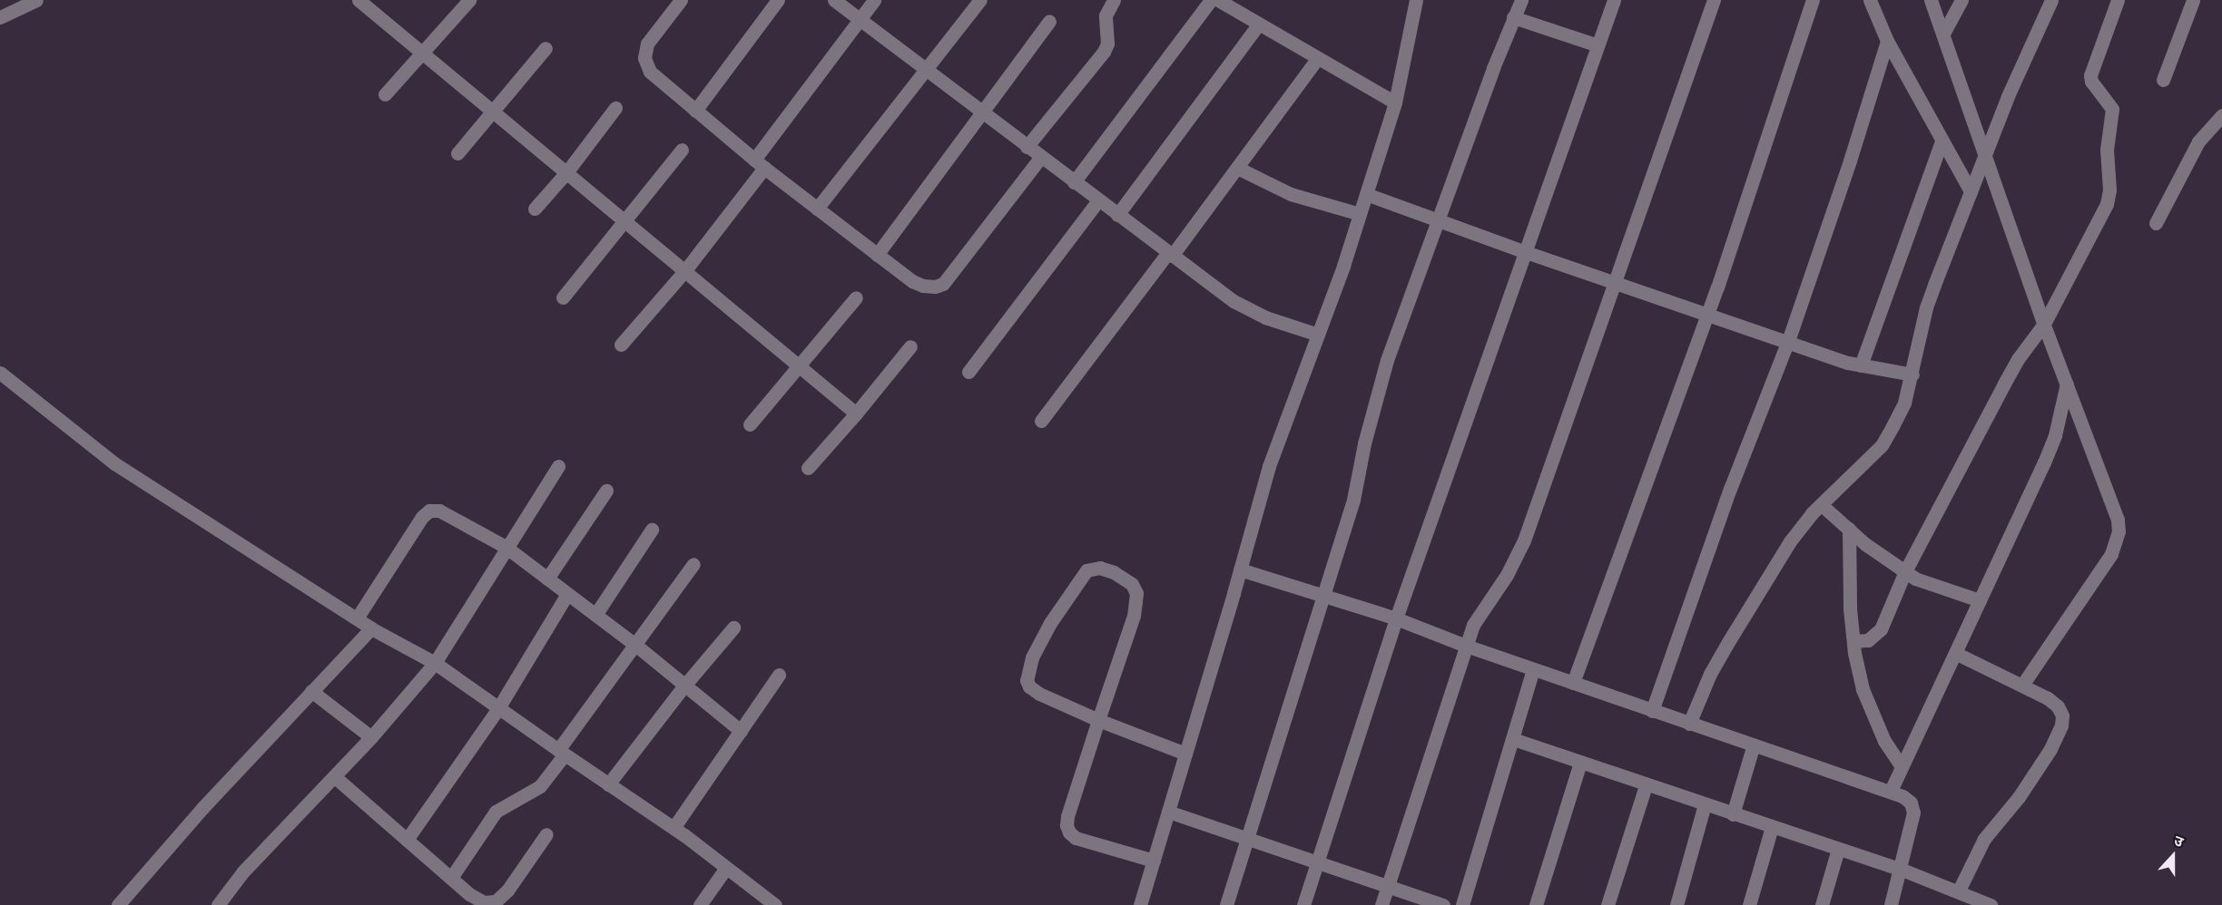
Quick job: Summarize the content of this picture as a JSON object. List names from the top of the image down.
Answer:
{
  "north": "top"
}
